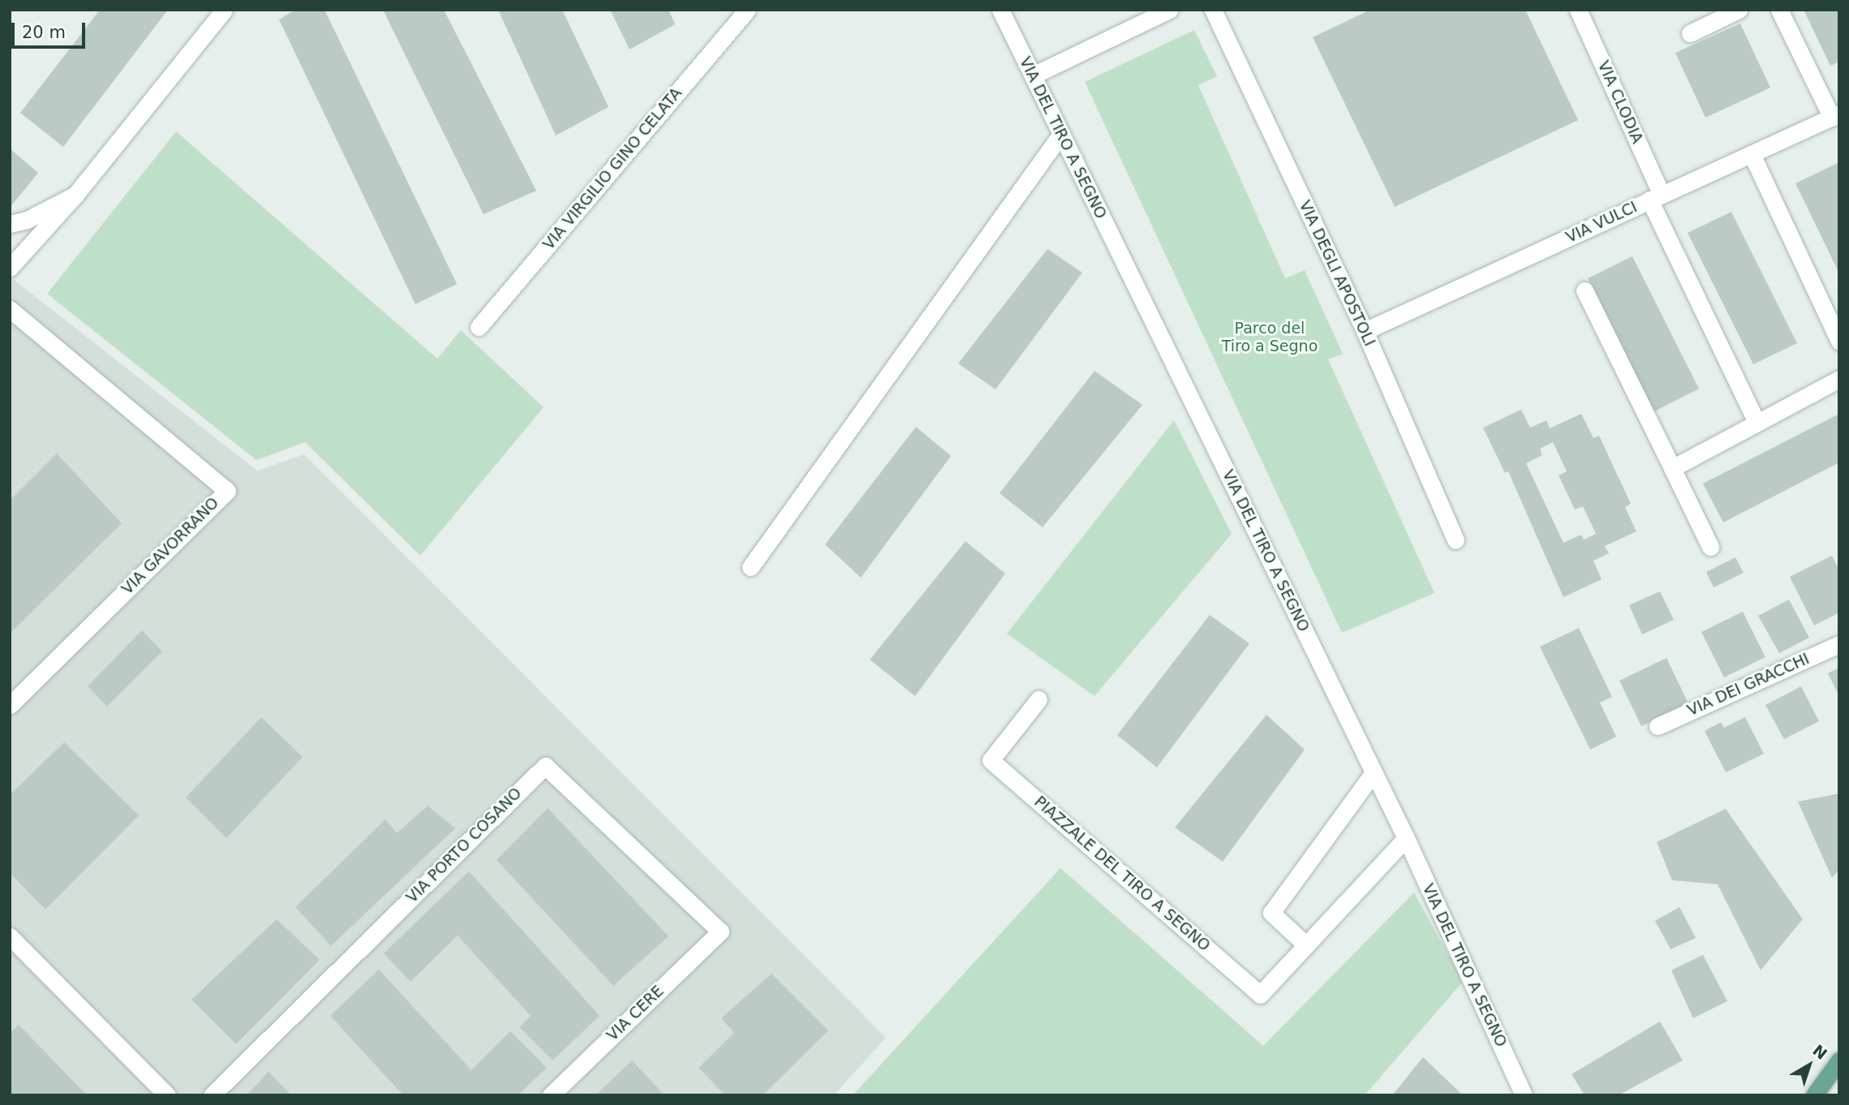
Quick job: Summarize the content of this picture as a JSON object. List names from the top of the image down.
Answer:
{
  "streets": {
    "street": [
      "VIA CLODIA",
      "VIA DEL TIRO A SEGNO",
      "VIA VIRGILIO GINO CELATA",
      "VIA VULCI",
      "VIA DEGLI APOSTOLI",
      "VIA GAVORRANO",
      "VIA DEI GRACCHI",
      "VIA PORTO COSANO",
      "PIAZZALE DEL TIRO A SEGNO",
      "VIA CERE"
    ]
  },
  "crossings": [
    ["VIA CLODIA", "VIA VULCI"],
    ["VIA DEL TIRO A SEGNO", "PIAZZALE DEL TIRO A SEGNO"],
    ["VIA VULCI", "VIA DEGLI APOSTOLI"],
    ["VIA PORTO COSANO", "VIA CERE"]
  ],
  "parks": ["Parco del Tiro a Segno"],
  "scale_bar": "20 m",
  "north": "top right"
}
